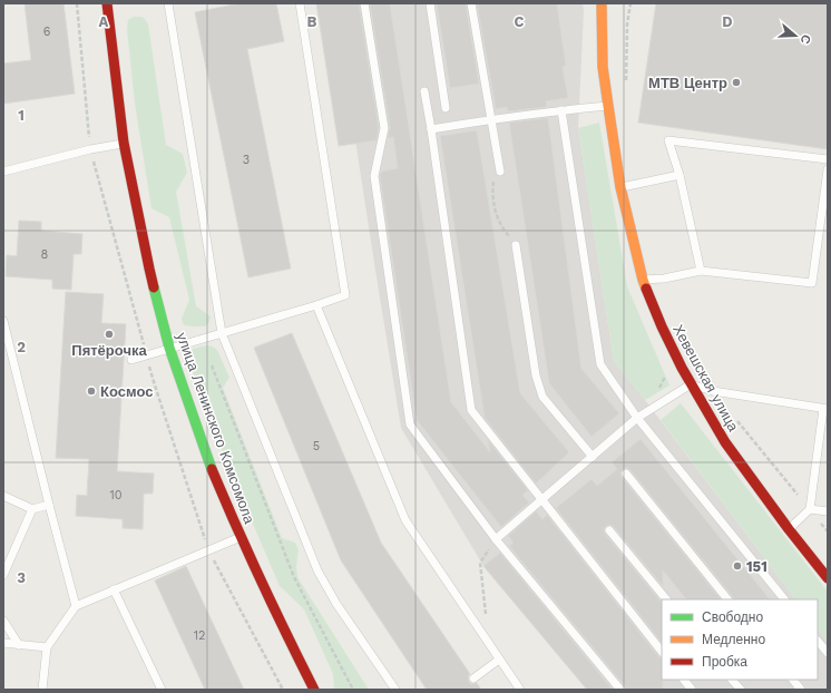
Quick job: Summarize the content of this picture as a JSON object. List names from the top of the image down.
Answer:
{
  "streets": {
    "main road": ["Хевешская улица", "улица Ленинского Комсомола"]
  },
  "places": [
    "МТВ Центр",
    "Пятёрочка",
    "Космос",
    "151"
  ],
  "house_numbers": [
    "6",
    "3",
    "8",
    "5",
    "10",
    "12"
  ],
  "legend": ["Свободно", "Медленно", "Пробка"],
  "north": "right",
  "grid": {
    "columns": [
      "A",
      "B",
      "C",
      "D"
    ],
    "rows": ["1", "2", "3"]
  }
}
